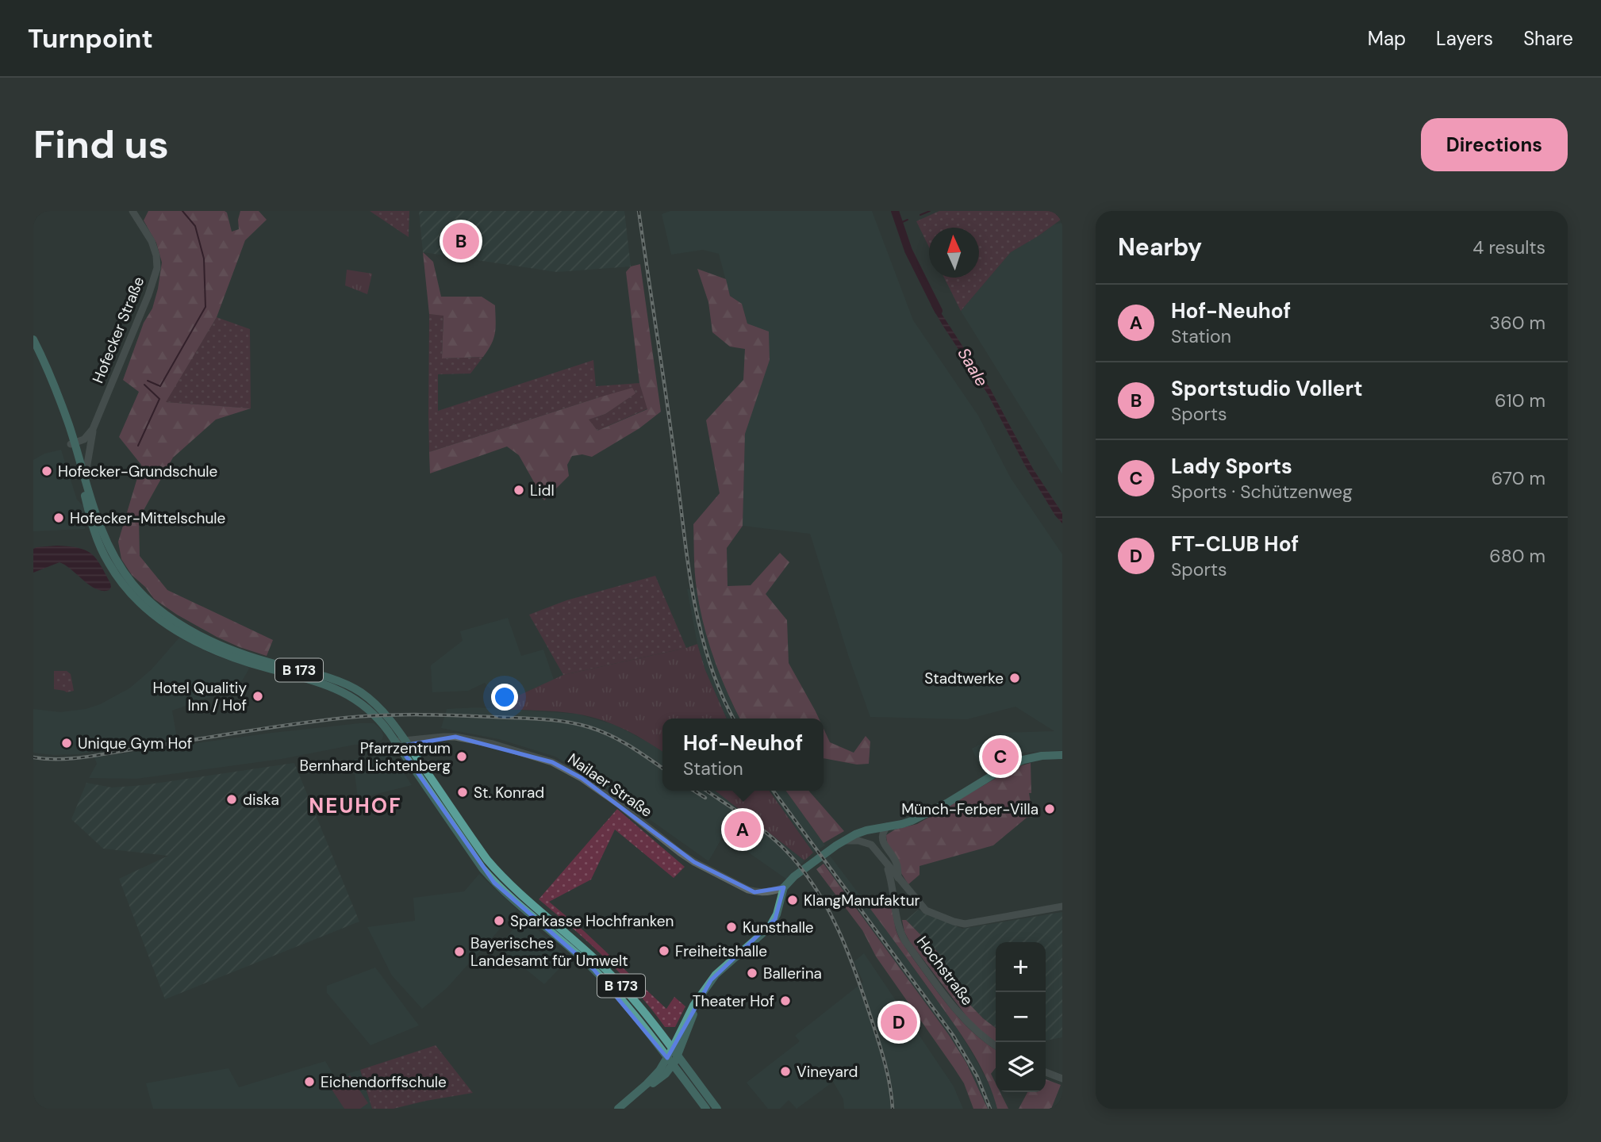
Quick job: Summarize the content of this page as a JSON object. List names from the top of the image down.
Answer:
{
  "streets": {
    "main road": ["B 173"],
    "street": ["Hofecker Straße", "Nailaer Straße", "Hochstraße"]
  },
  "crossings": [
    ["Hofecker Straße", "B 173"],
    ["B 173", "Nailaer Straße"]
  ],
  "districts": ["NEUHOF"],
  "water": ["Saale"],
  "places": [
    "Hofecker-Grundschule",
    "Lidl",
    "Hofecker-Mittelschule",
    "Stadtwerke",
    "Hotel Qualitiy Inn / Hof",
    "Unique Gym Hof",
    "Pfarrzentrum Bernhard Lichtenberg",
    "St. Konrad",
    "diska",
    "Münch-Ferber-Villa",
    "KlangManufaktur",
    "Sparkasse Hochfranken",
    "Kunsthalle",
    "Freiheitshalle",
    "Bayerisches Landesamt für Umwelt",
    "Ballerina",
    "Theater Hof",
    "Vineyard",
    "Eichendorffschule"
  ],
  "north": "top",
  "page": {
    "header": "Turnpoint",
    "nav": ["Map", "Layers", "Share"],
    "buttons": "Directions",
    "title": "Find us",
    "heading": ["Nearby", "4 results"],
    "pins": [
      "B",
      "C",
      "A",
      "D"
    ],
    "list": [
      {
        "mark": "A",
        "name": "Hof-Neuhof",
        "note": "Station",
        "value": "360 m"
      },
      {
        "mark": "B",
        "name": "Sportstudio Vollert",
        "note": "Sports",
        "value": "610 m"
      },
      {
        "mark": "C",
        "name": "Lady Sports",
        "note": "Sports · Schützenweg",
        "value": "670 m"
      },
      {
        "mark": "D",
        "name": "FT-CLUB Hof",
        "note": "Sports",
        "value": "680 m"
      }
    ],
    "popup": ["Hof-Neuhof", "Station"],
    "map_buttons": ["+", "−"]
  }
}
